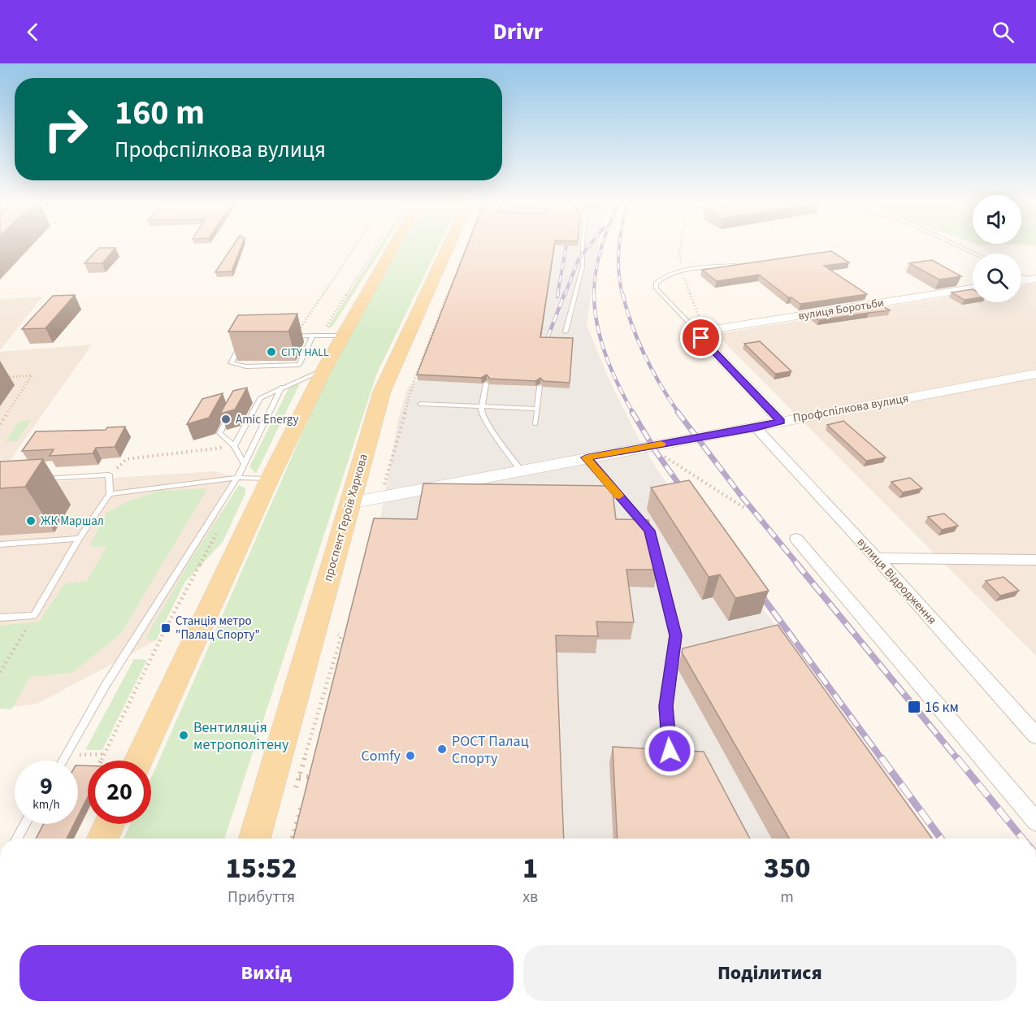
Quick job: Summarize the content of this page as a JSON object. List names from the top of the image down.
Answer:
{
  "streets": {
    "main road": ["проспект Героїв Харкова"],
    "street": ["вулиця Боротьби", "Профспілкова вулиця", "вулиця Відродження"]
  },
  "crossings": [
    ["Профспілкова вулиця", "проспект Героїв Харкова"],
    ["Профспілкова вулиця", "вулиця Відродження"]
  ],
  "places": {
    "other": [
      "CITY HALL",
      "Amic Energy",
      "ЖК Маршал",
      "Вентиляція метрополітену",
      "РОСТ Палац Спорту",
      "Comfy"
    ],
    "transit": ["Станція метро \"Палац Спорту\"", "16 км"]
  },
  "page": {
    "header": "Drivr",
    "turn": ["160 m", "Профспілкова вулиця"],
    "speed": "9 km/h",
    "limit": "20",
    "eta": [
      "15:52",
      "Прибуття",
      "1",
      "хв",
      "350",
      "m"
    ],
    "buttons": ["Вихід", "Поділитися"]
  }
}
